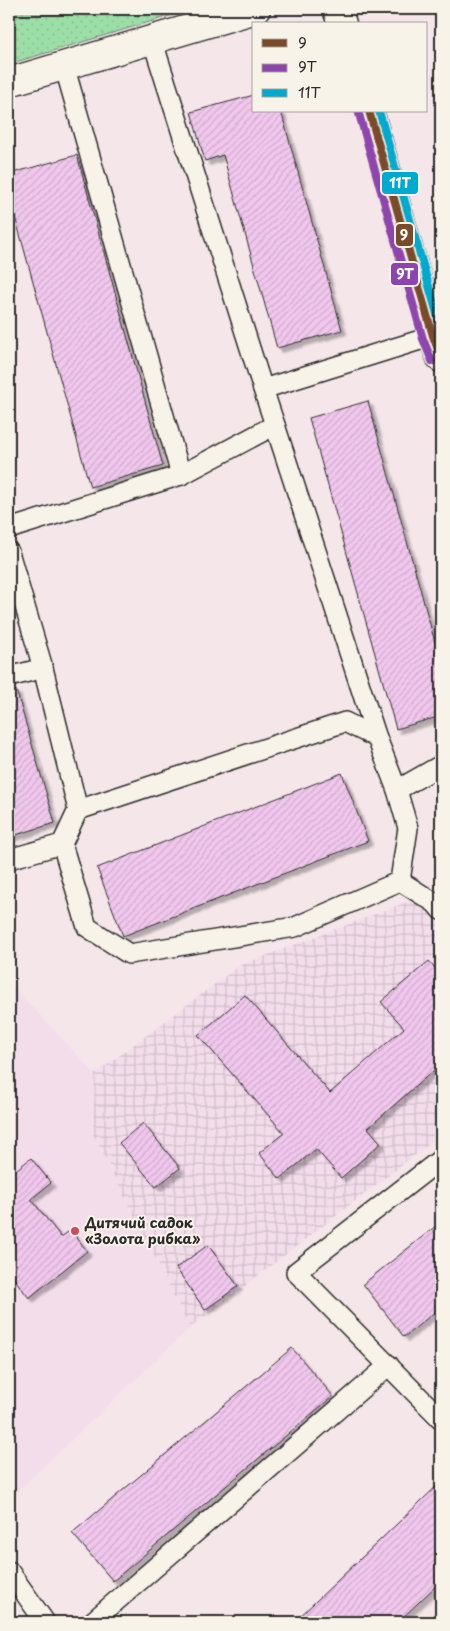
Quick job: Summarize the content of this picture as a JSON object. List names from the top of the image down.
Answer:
{
  "places": ["Дитячий садок «Золота рибка»"],
  "lines": ["transit line 9", "transit line 11Т", "transit line 9Т"],
  "legend": ["9", "9Т", "11Т"]
}
